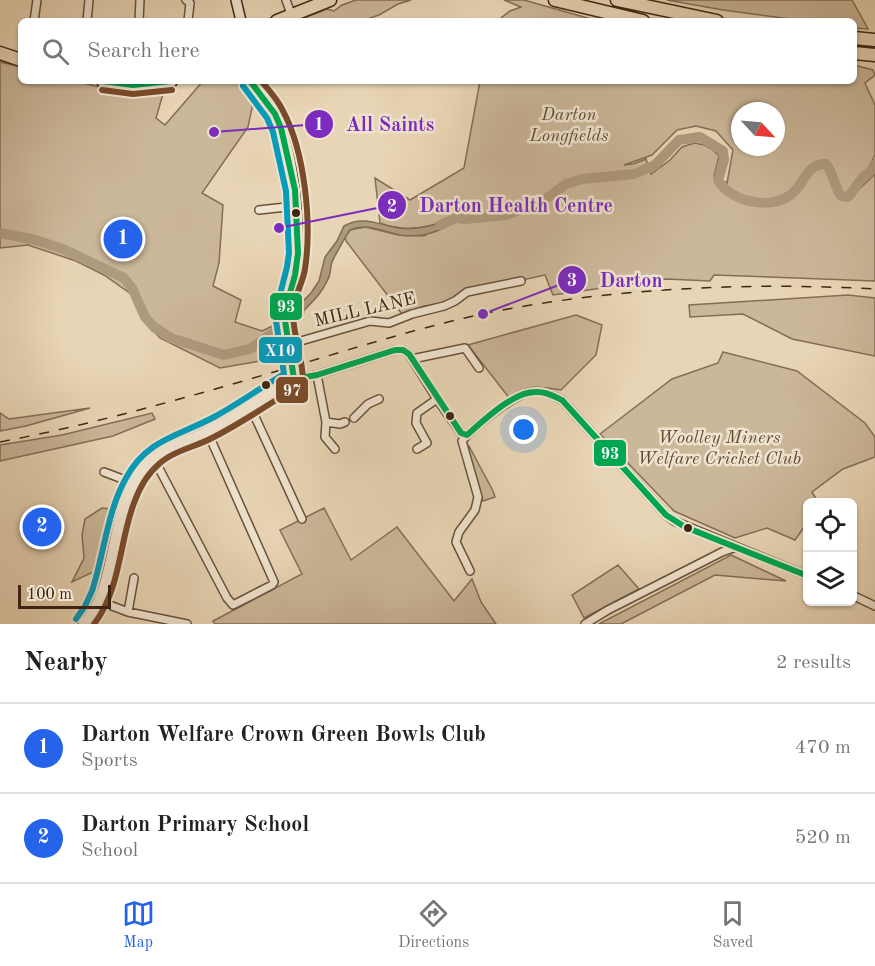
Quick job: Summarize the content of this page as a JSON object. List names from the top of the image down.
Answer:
{
  "streets": {
    "street": ["MILL LANE"]
  },
  "parks": ["Darton Longfields", "Woolley Miners Welfare Cricket Club"],
  "places": ["All Saints", "Darton Health Centre", "Darton"],
  "lines": ["transit line 93", "transit line 97", "transit line X10"],
  "scale_bar": "100 m",
  "north": "bottom right",
  "page": {
    "search": "Search here",
    "pins": ["1", "2"],
    "scale": "100 m",
    "heading": ["Nearby", "2 results"],
    "list": [
      {
        "mark": "1",
        "name": "Darton Welfare Crown Green Bowls Club",
        "note": "Sports",
        "value": "470 m"
      },
      {
        "mark": "2",
        "name": "Darton Primary School",
        "note": "School",
        "value": "520 m"
      }
    ],
    "nav": ["Map", "Directions", "Saved"]
  }
}
